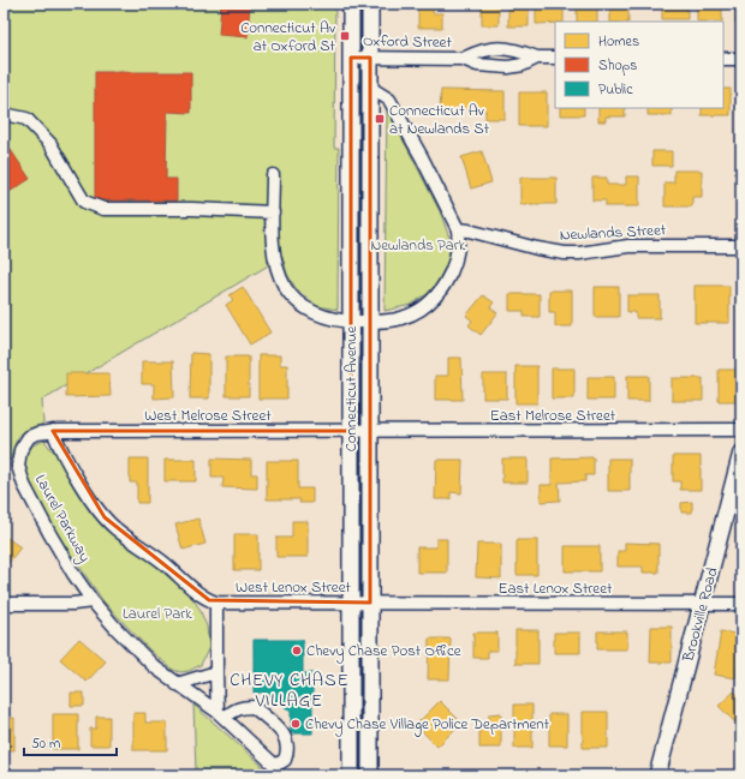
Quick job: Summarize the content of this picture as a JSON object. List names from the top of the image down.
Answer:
{
  "streets": {
    "main road": ["Connecticut Avenue", "Brookville Road"],
    "street": [
      "Oxford Street",
      "Newlands Street",
      "West Melrose Street",
      "East Melrose Street",
      "Laurel Parkway",
      "West Lenox Street",
      "East Lenox Street"
    ]
  },
  "crossings": [
    ["Oxford Street", "Connecticut Avenue"],
    ["Connecticut Avenue", "West Melrose Street"],
    ["Connecticut Avenue", "East Melrose Street"],
    ["Connecticut Avenue", "West Lenox Street"],
    ["Connecticut Avenue", "East Lenox Street"],
    ["West Melrose Street", "East Melrose Street"],
    ["West Melrose Street", "Laurel Parkway"],
    ["Laurel Parkway", "West Lenox Street"],
    ["West Lenox Street", "East Lenox Street"],
    ["East Lenox Street", "Brookville Road"]
  ],
  "districts": ["CHEVY CHASE VILLAGE"],
  "parks": ["Newlands Park", "Laurel Park"],
  "places": {
    "transit": ["Connecticut Av at Oxford St", "Connecticut Av at Newlands St"],
    "other": ["Chevy Chase Post Office", "Chevy Chase Village Police Department"]
  },
  "legend": ["Homes", "Shops", "Public"],
  "scale_bar": "50 m"
}
